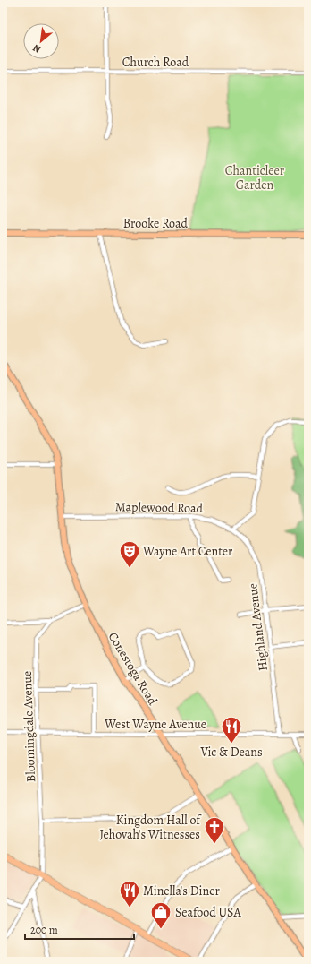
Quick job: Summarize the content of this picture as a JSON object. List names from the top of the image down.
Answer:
{
  "streets": {
    "main road": ["Brooke Road", "Conestoga Road"],
    "street": [
      "Church Road",
      "Maplewood Road",
      "Highland Avenue",
      "West Wayne Avenue",
      "Bloomingdale Avenue"
    ]
  },
  "crossings": [
    ["Maplewood Road", "Highland Avenue"],
    ["Maplewood Road", "Conestoga Road"],
    ["Highland Avenue", "West Wayne Avenue"],
    ["Conestoga Road", "West Wayne Avenue"],
    ["West Wayne Avenue", "Bloomingdale Avenue"]
  ],
  "parks": ["Chanticleer Garden"],
  "places": {
    "theatre": ["Wayne Art Center"],
    "restaurant": ["Vic & Deans", "Minella's Diner"],
    "church": ["Kingdom Hall of Jehovah's Witnesses"],
    "shop": ["Seafood USA"]
  },
  "scale_bar": "200 m",
  "north": "bottom left"
}
